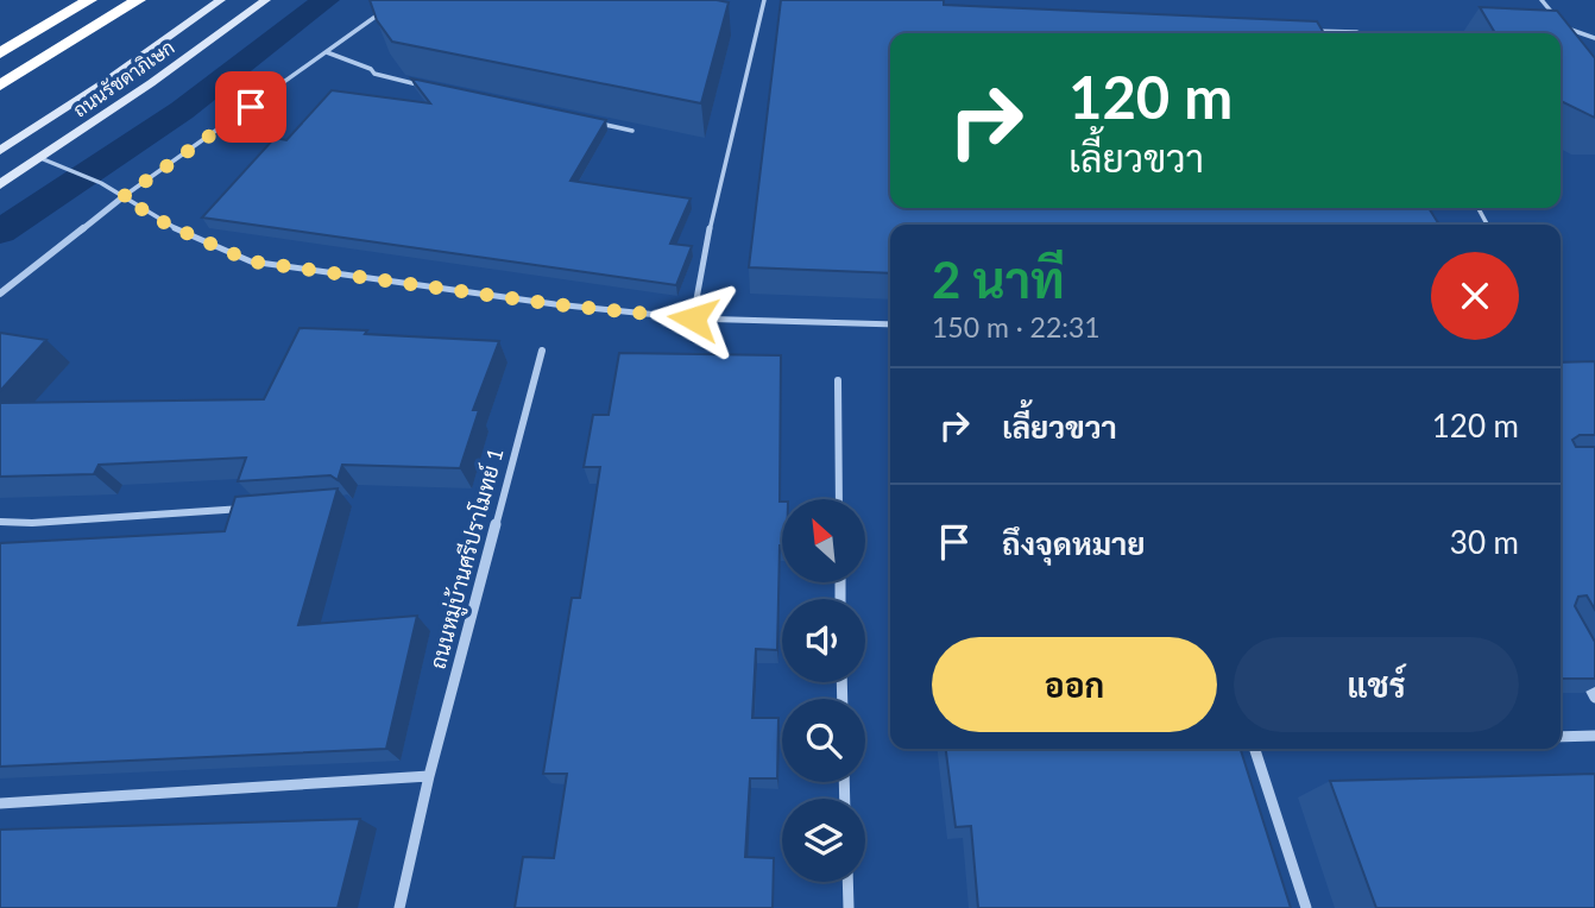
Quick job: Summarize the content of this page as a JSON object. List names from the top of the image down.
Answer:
{
  "streets": {
    "main road": ["ถนนรัชดาภิเษก"],
    "street": ["ถนนหมู่บ้านศรีปราโมทย์ 1"]
  },
  "north": "top left",
  "page": {
    "turn": ["120 m", "เลี้ยวขวา"],
    "heading": ["2 นาที", "150 m · 22:31"],
    "list": [
      {
        "name": "เลี้ยวขวา",
        "value": "120 m"
      },
      {
        "name": "ถึงจุดหมาย",
        "value": "30 m"
      }
    ],
    "buttons": ["ออก", "แชร์"]
  }
}
